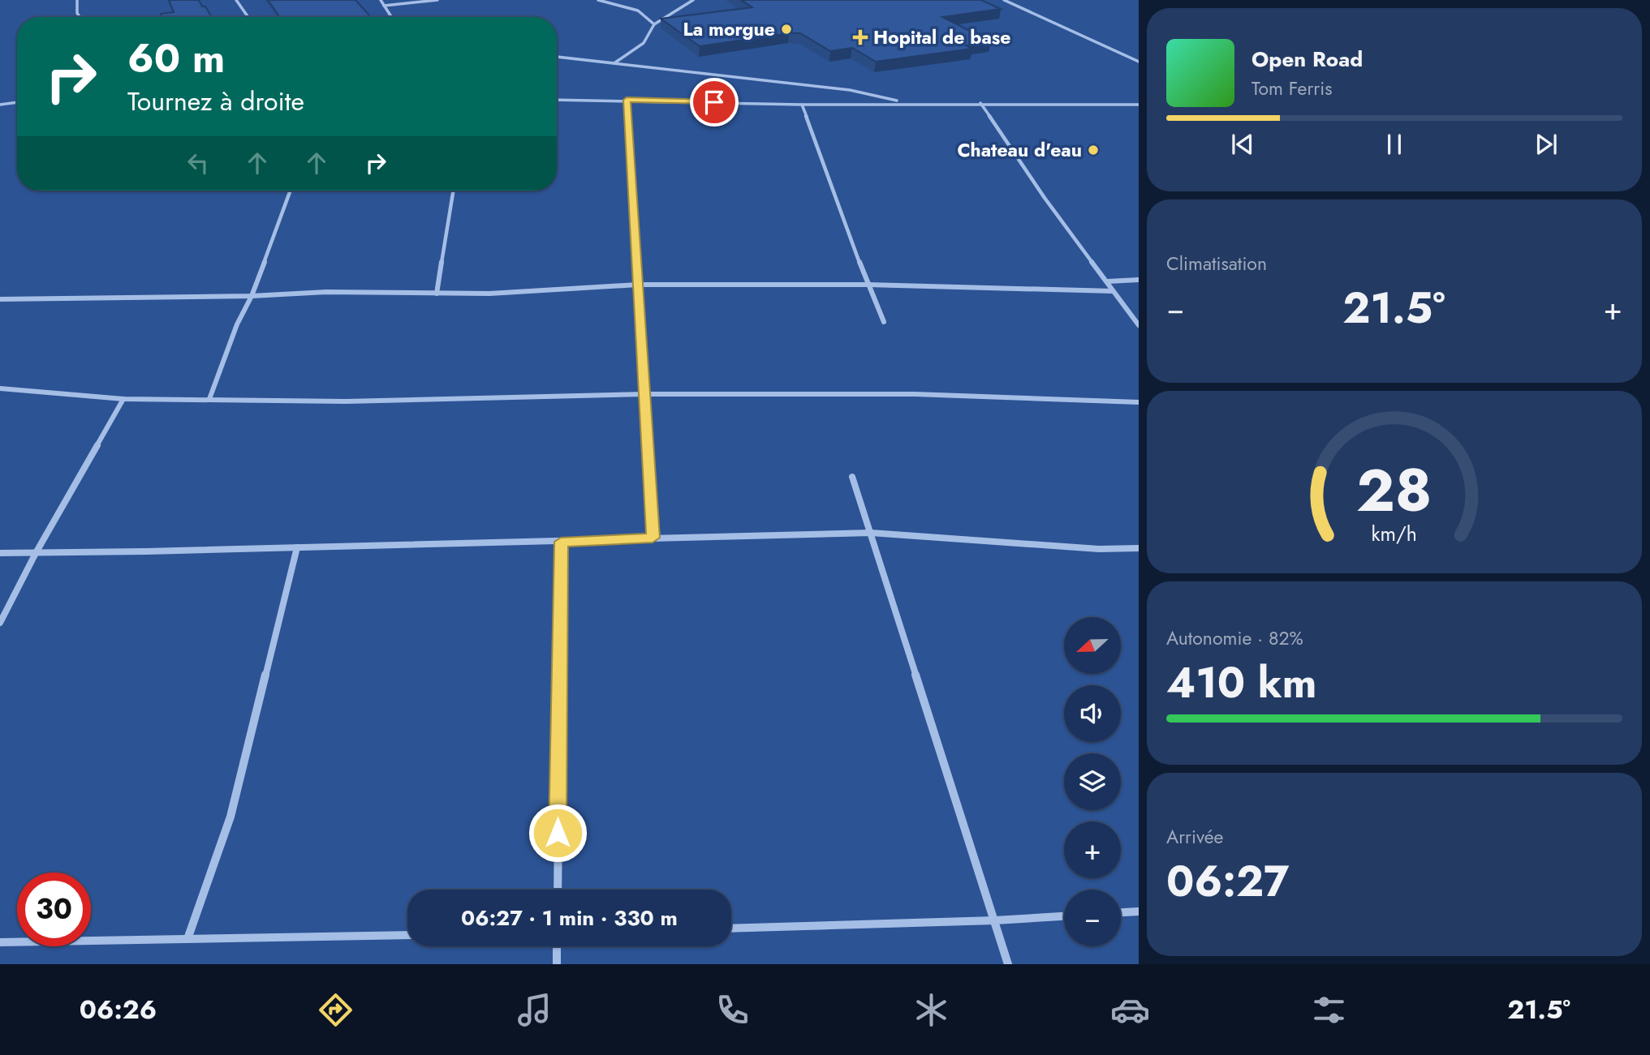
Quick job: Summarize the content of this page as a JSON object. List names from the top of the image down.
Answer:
{
  "places": {
    "other": ["La morgue", "Chateau d'eau"],
    "health": ["Hopital de base"]
  },
  "north": "left",
  "page": {
    "turn": ["60 m", "Tournez à droite"],
    "song": ["Open Road", "Tom Ferris"],
    "tile": [
      "Climatisation",
      ["Autonomie · 82%", "410 km"],
      ["Arrivée", "06:27"]
    ],
    "heat": ["−", "21.5°", "+"],
    "map_buttons": ["+", "−"],
    "limit": "30",
    "trip": "06:27 · 1 min · 330 m",
    "tabs": ["06:26", "21.5°"],
    "gauge": ["28", "km/h"]
  }
}
